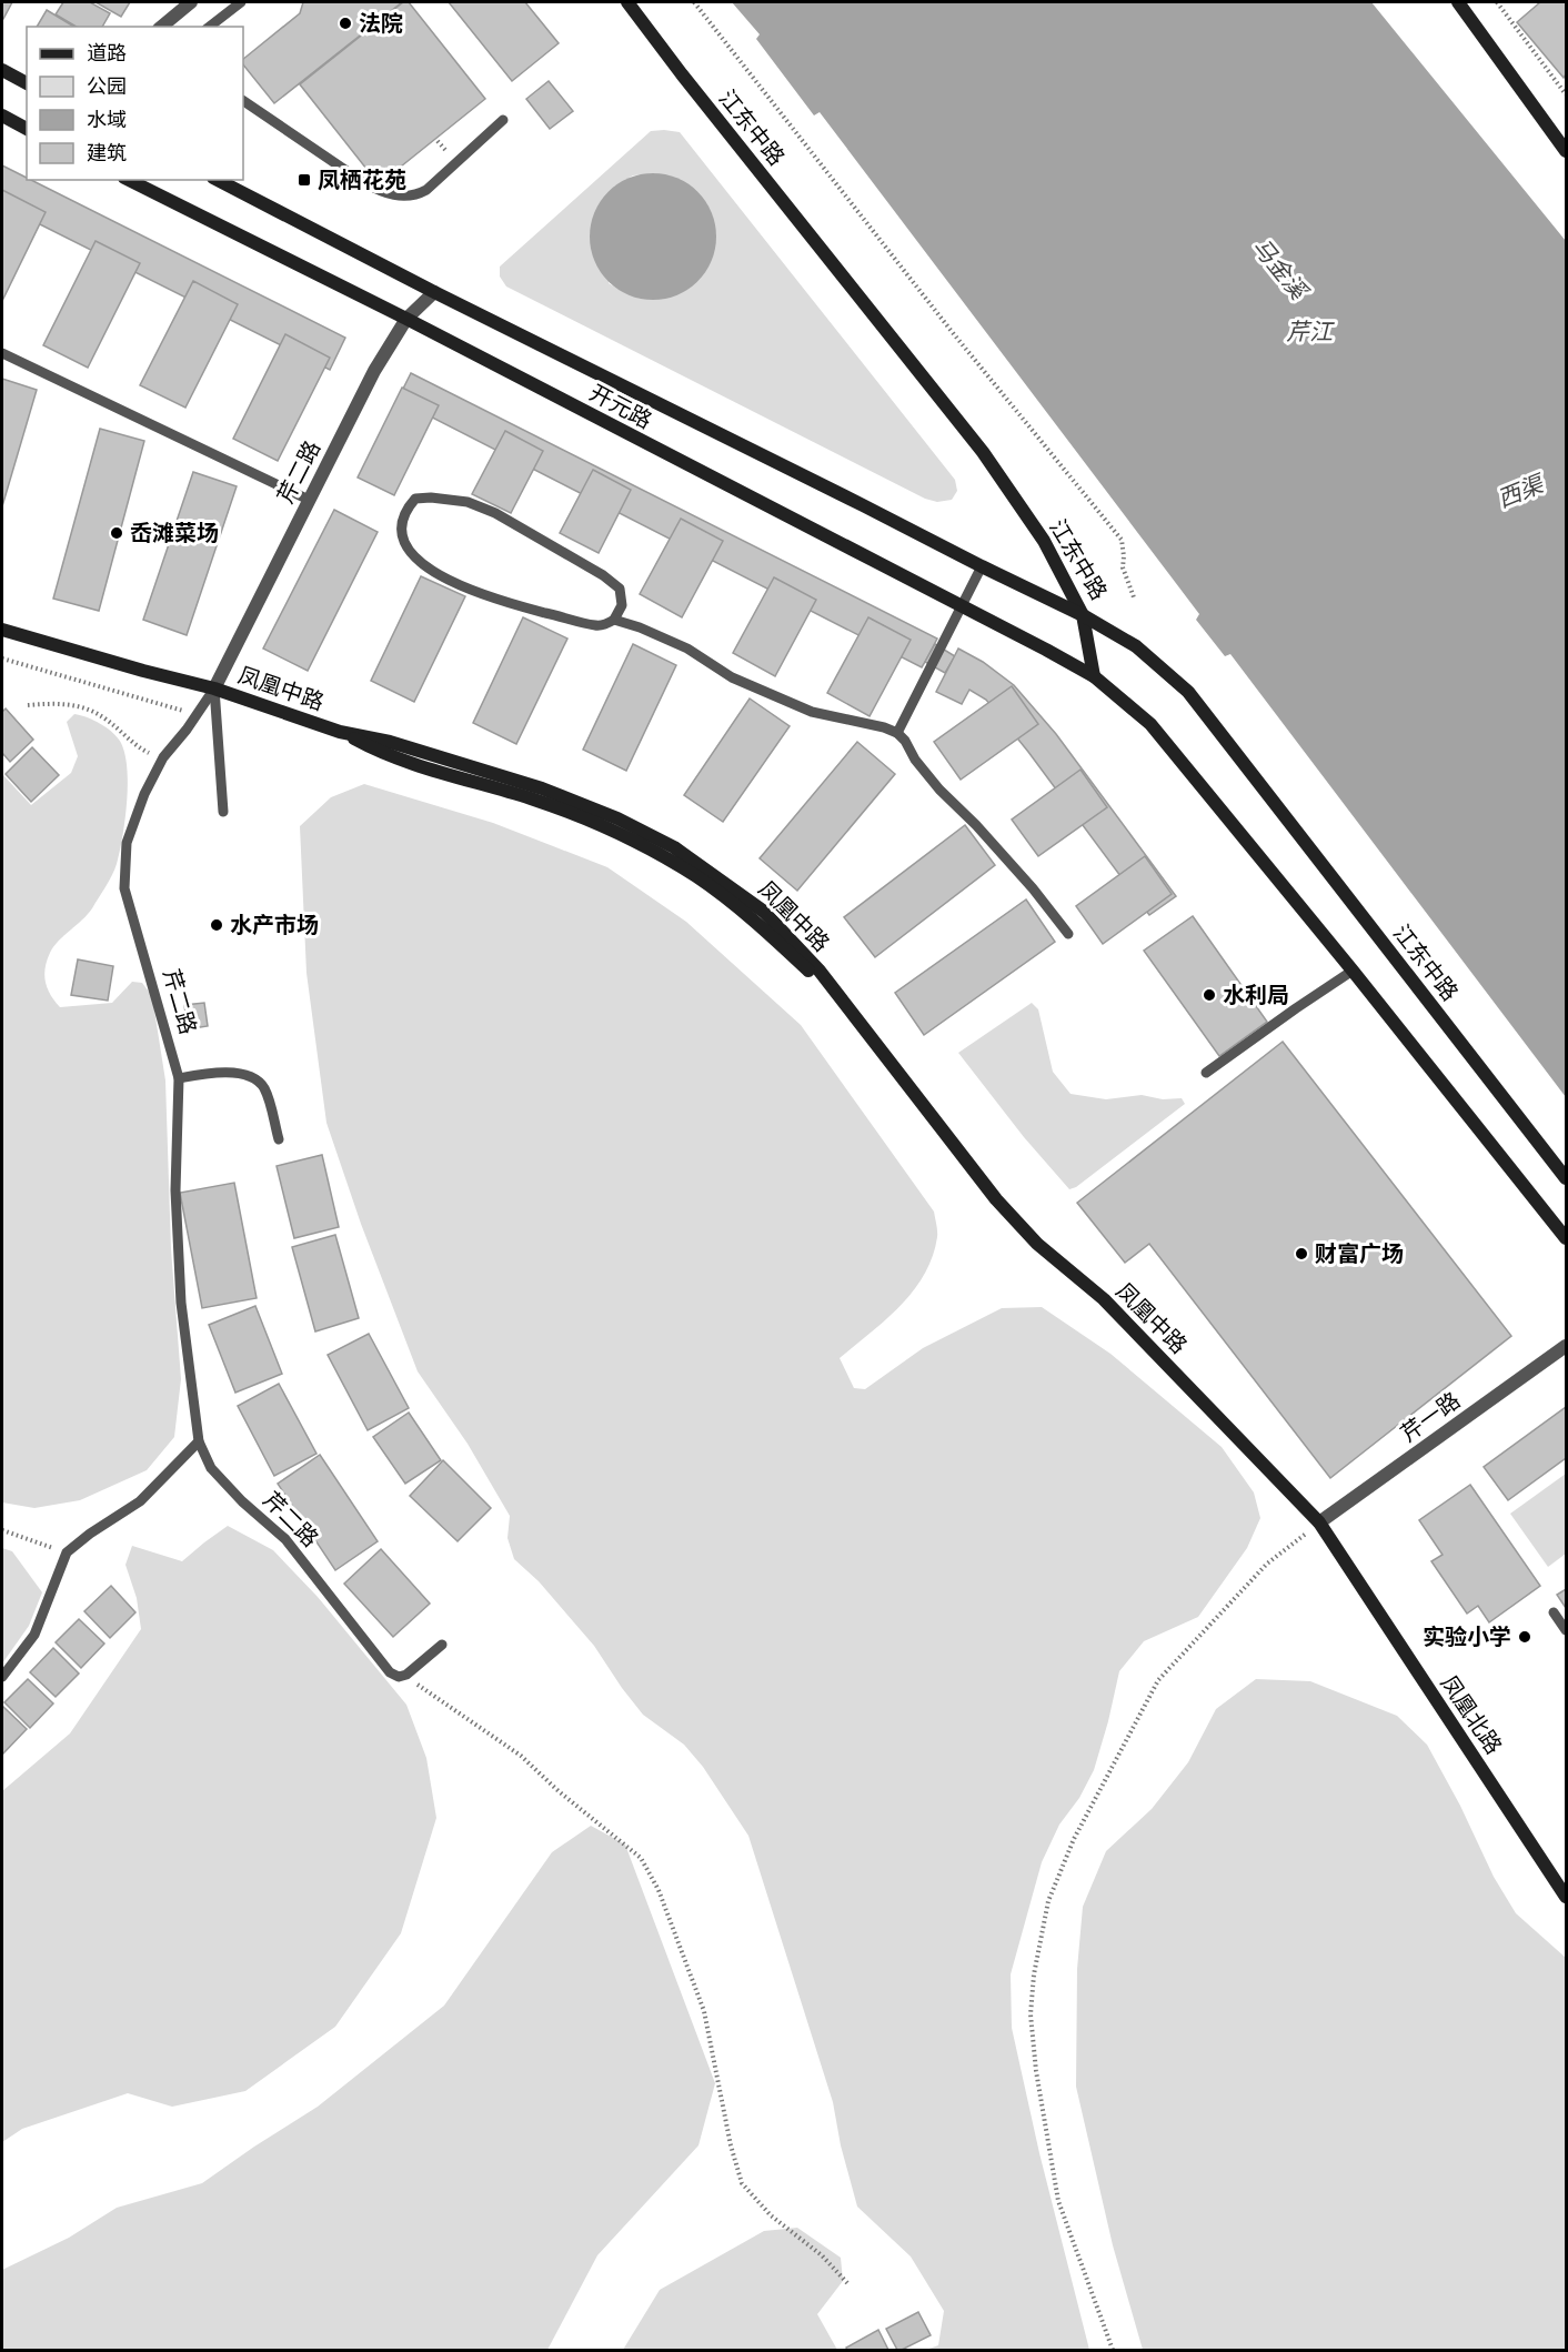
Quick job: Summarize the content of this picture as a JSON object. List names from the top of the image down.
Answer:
{
  "streets": {
    "main road": [
      "江东中路",
      "开元路",
      "凤凰中路",
      "凤凰北路"
    ],
    "street": ["芹二路", "芹一路"]
  },
  "crossings": [
    ["江东中路", "开元路"],
    ["开元路", "芹二路"],
    ["芹二路", "凤凰中路"],
    ["凤凰中路", "芹一路"],
    ["凤凰中路", "凤凰北路"],
    ["芹一路", "凤凰北路"]
  ],
  "water": ["马金溪", "芹江", "西渠"],
  "places": {
    "other": [
      "法院",
      "岙滩菜场",
      "水产市场",
      "水利局",
      "财富广场",
      "实验小学"
    ],
    "transit": ["凤栖花苑"]
  },
  "legend": [
    "道路",
    "公园",
    "水域",
    "建筑"
  ]
}
